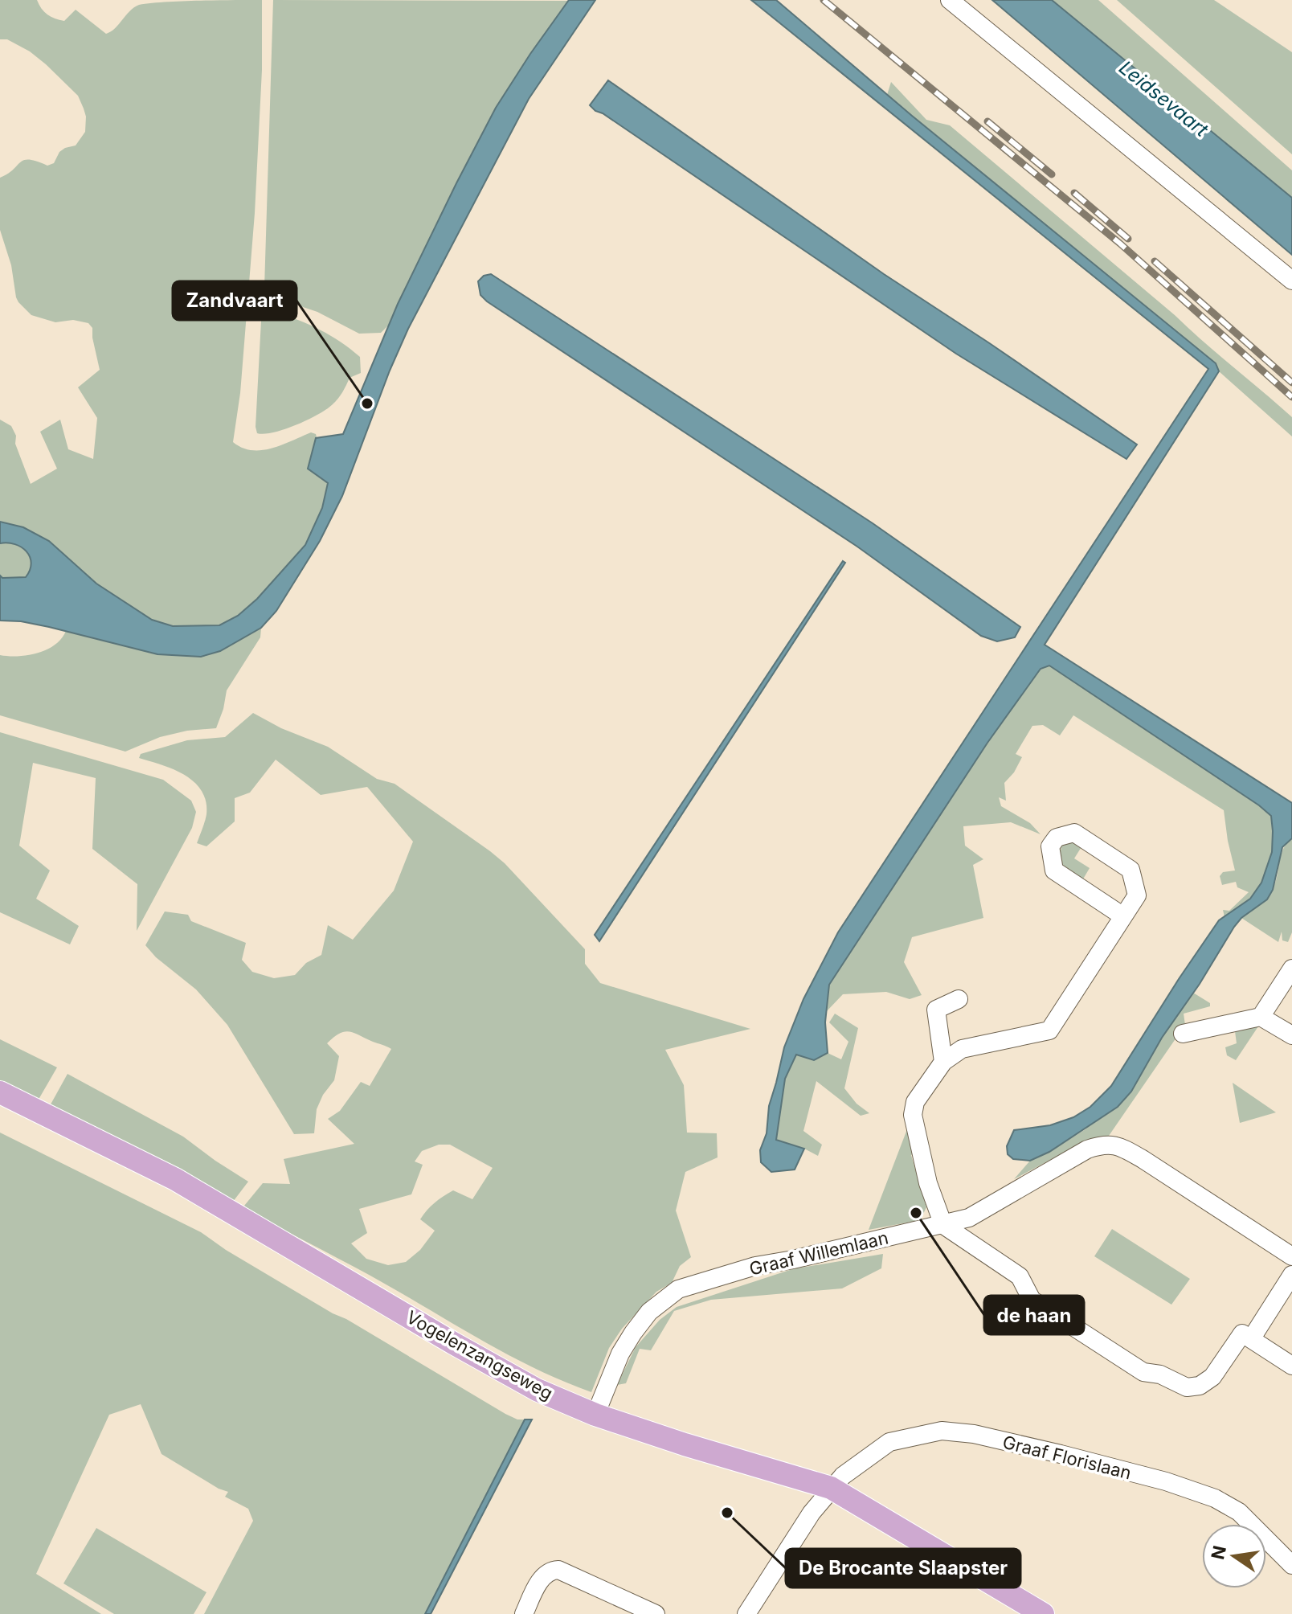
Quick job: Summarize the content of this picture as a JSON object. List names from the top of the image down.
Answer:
{
  "streets": {
    "main road": ["Vogelenzangseweg"],
    "street": ["Graaf Willemlaan", "Graaf Florislaan"]
  },
  "crossings": [
    ["Graaf Willemlaan", "Vogelenzangseweg"],
    ["Vogelenzangseweg", "Graaf Florislaan"]
  ],
  "water": ["Leidsevaart"],
  "places": ["Zandvaart", "de haan", "De Brocante Slaapster"],
  "north": "left"
}
